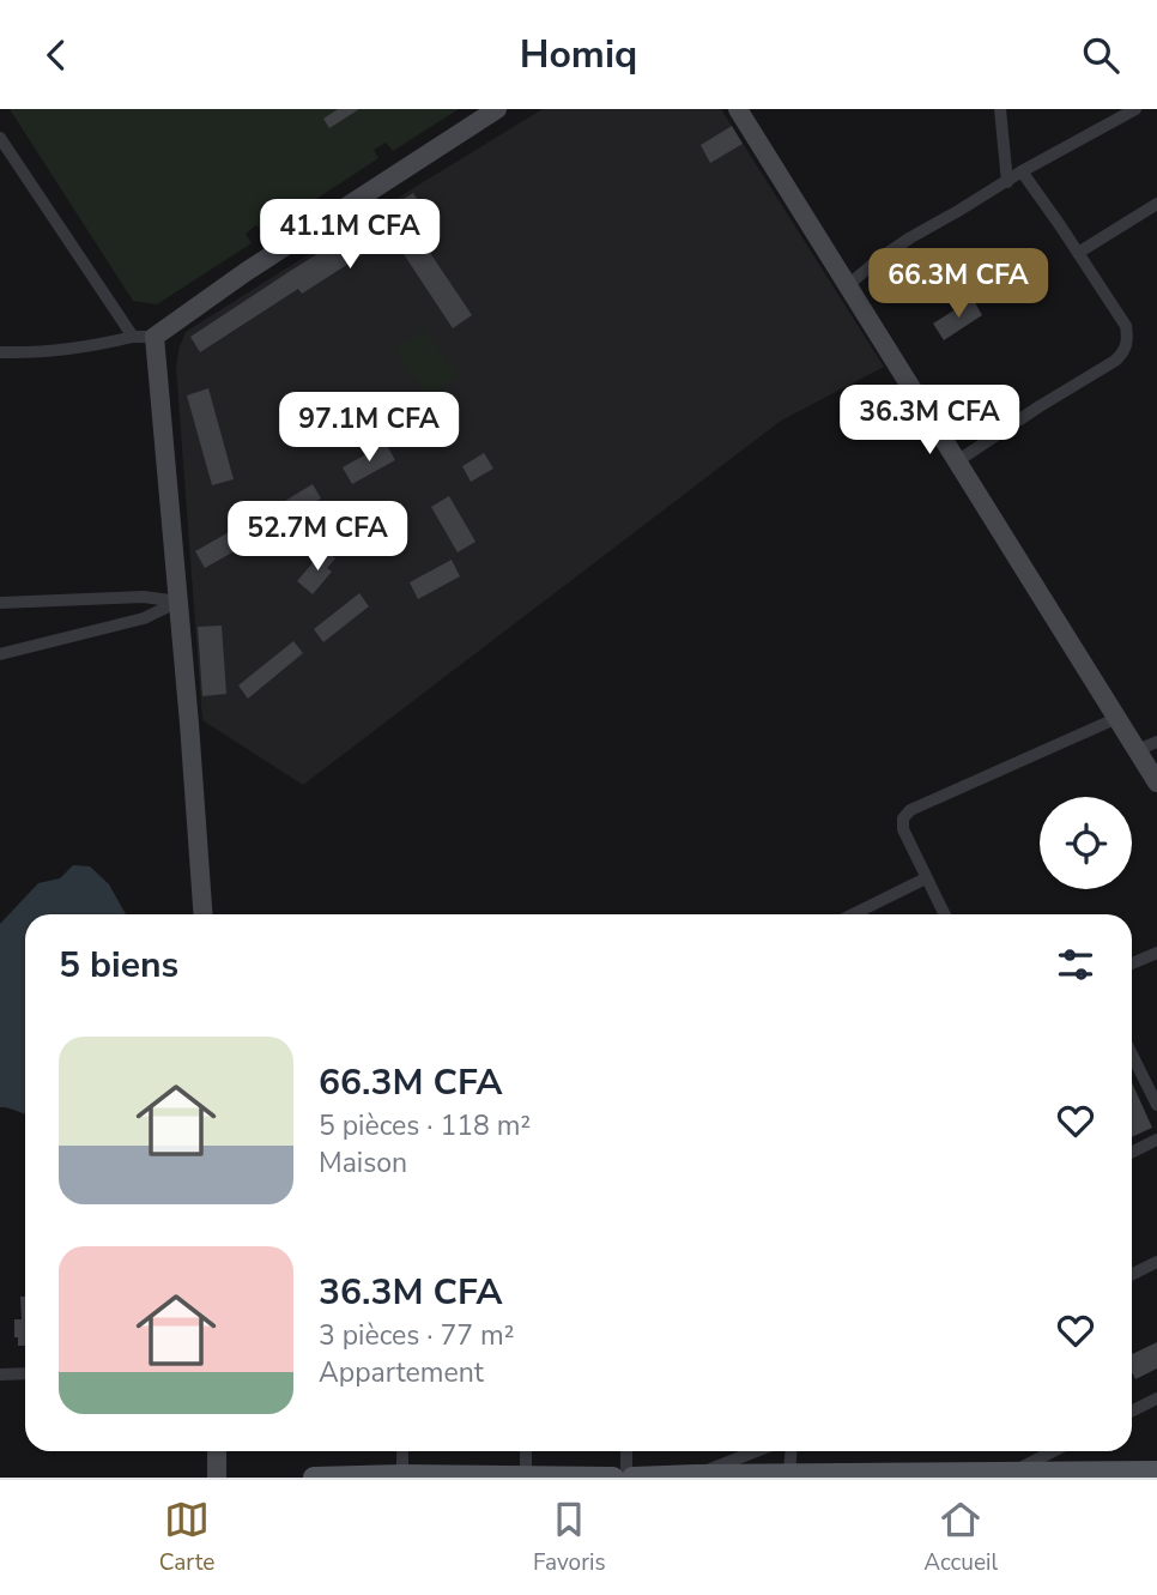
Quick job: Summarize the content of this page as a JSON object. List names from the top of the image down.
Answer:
{
  "page": {
    "header": "Homiq",
    "price": [
      "41.1M CFA",
      "66.3M CFA",
      "36.3M CFA",
      "97.1M CFA",
      "52.7M CFA"
    ],
    "heading": "5 biens",
    "list": [
      {
        "name": "66.3M CFA",
        "note": "5 pièces · 118 m² · Maison"
      },
      {
        "name": "36.3M CFA",
        "note": "3 pièces · 77 m² · Appartement"
      }
    ],
    "tabs": ["Carte", "Favoris", "Accueil"]
  }
}
